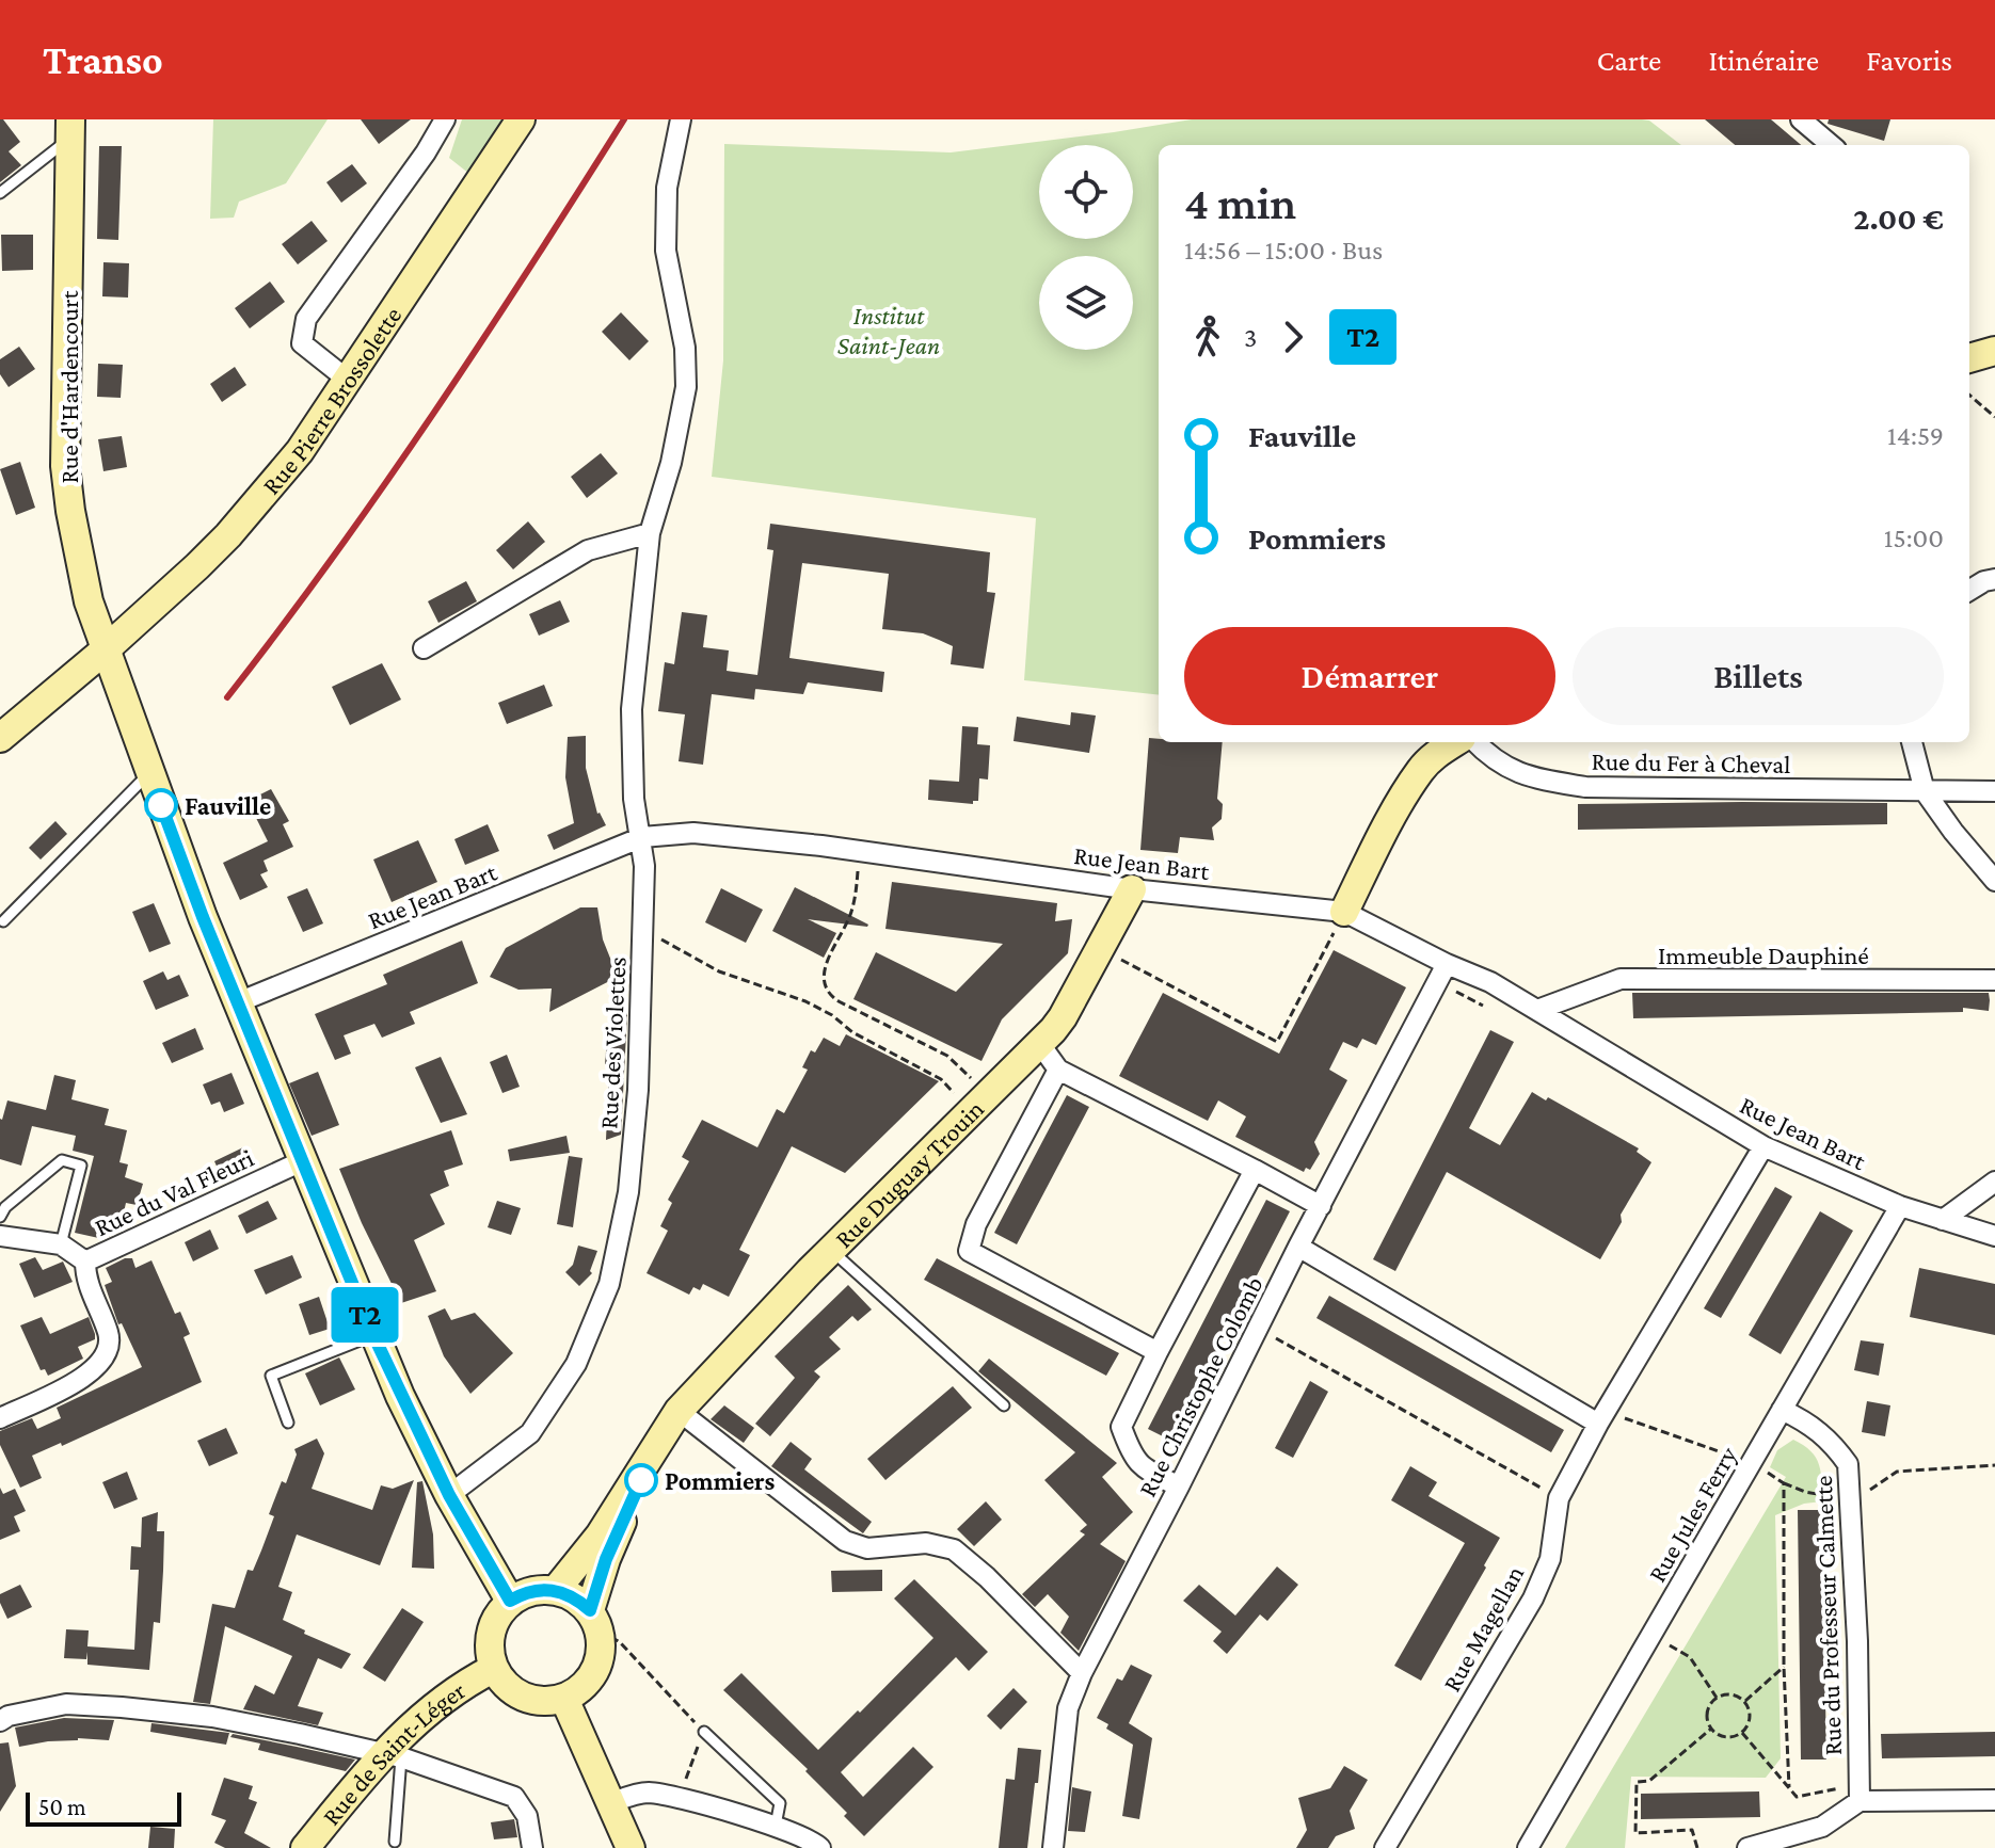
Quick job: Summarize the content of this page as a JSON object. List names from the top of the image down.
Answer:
{
  "streets": {
    "main road": [
      "Rue d'Hardencourt",
      "Rue Pierre Brossolette",
      "Rue Duguay Trouin",
      "Rue de Saint-Léger"
    ],
    "street": [
      "Rue du Fer à Cheval",
      "Rue Jean Bart",
      "Immeuble Dauphiné",
      "Rue des Violettes",
      "Rue du Val Fleuri",
      "Rue Christophe Colomb",
      "Rue Jules Ferry",
      "Rue du Professeur Calmette",
      "Rue Magellan"
    ]
  },
  "crossings": [
    ["Rue d'Hardencourt", "Rue Pierre Brossolette"],
    ["Rue d'Hardencourt", "Rue Jean Bart"],
    ["Rue d'Hardencourt", "Rue des Violettes"],
    ["Rue d'Hardencourt", "Rue Duguay Trouin"],
    ["Rue d'Hardencourt", "Rue du Val Fleuri"],
    ["Rue d'Hardencourt", "Rue de Saint-Léger"],
    ["Rue Jean Bart", "Immeuble Dauphiné"],
    ["Rue Jean Bart", "Rue des Violettes"],
    ["Rue Jean Bart", "Rue Duguay Trouin"],
    ["Rue Jean Bart", "Rue Christophe Colomb"],
    ["Rue Jean Bart", "Rue Jules Ferry"],
    ["Rue Jean Bart", "Rue Magellan"],
    ["Rue Duguay Trouin", "Rue de Saint-Léger"],
    ["Rue Jules Ferry", "Rue du Professeur Calmette"]
  ],
  "parks": ["Institut Saint-Jean"],
  "places": ["Fauville", "Pommiers"],
  "lines": ["bus line T2"],
  "scale_bar": "50 m",
  "page": {
    "header": "Transo",
    "nav": ["Carte", "Itinéraire", "Favoris"],
    "on_map": "T2",
    "heading": ["4 min", "14:56 – 15:00 · Bus", "2.00 €"],
    "legs": ["3", "T2"],
    "list": [
      {
        "name": "Fauville",
        "value": "14:59"
      },
      {
        "name": "Pommiers",
        "value": "15:00"
      }
    ],
    "buttons": ["Démarrer", "Billets"],
    "scale": "50 m"
  }
}
